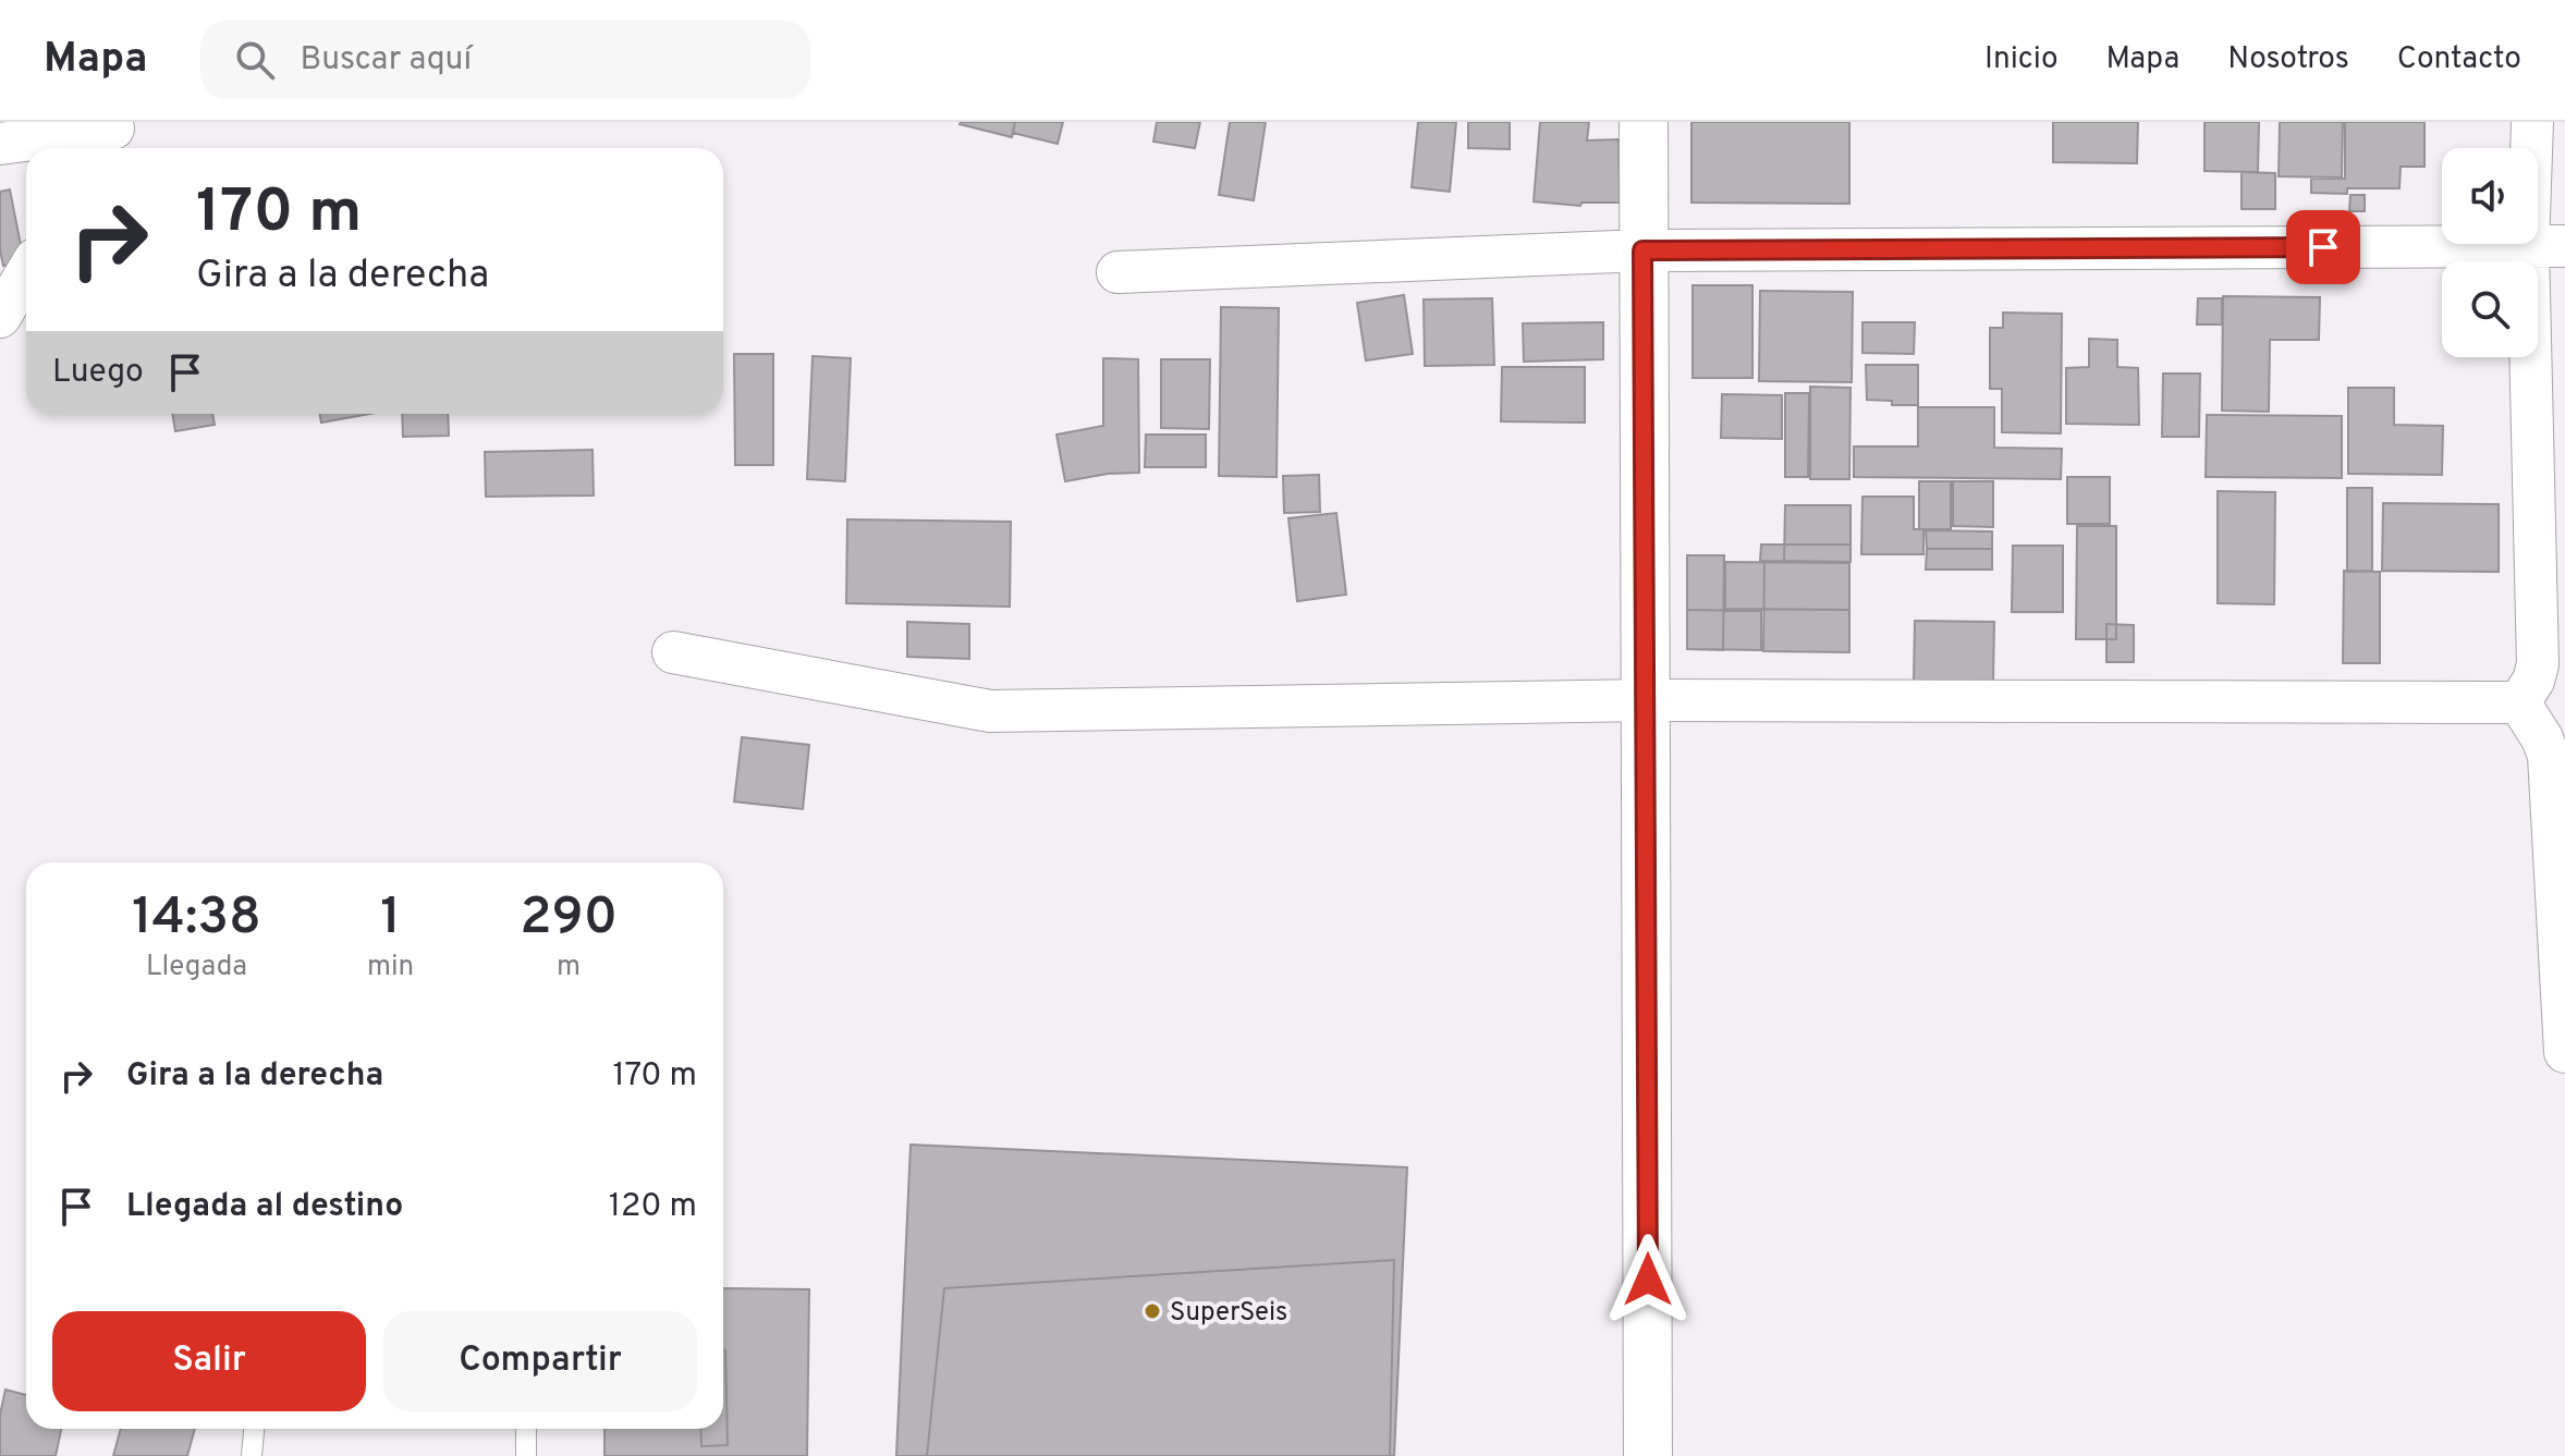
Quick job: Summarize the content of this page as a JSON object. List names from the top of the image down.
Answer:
{
  "places": ["SuperSeis"],
  "page": {
    "header": "Mapa",
    "search": "Buscar aquí",
    "nav": [
      "Inicio",
      "Mapa",
      "Nosotros",
      "Contacto"
    ],
    "turn": ["170 m", "Gira a la derecha"],
    "then": "Luego",
    "eta": [
      "14:38",
      "Llegada",
      "1",
      "min",
      "290",
      "m"
    ],
    "list": [
      {
        "name": "Gira a la derecha",
        "value": "170 m"
      },
      {
        "name": "Llegada al destino",
        "value": "120 m"
      }
    ],
    "buttons": ["Salir", "Compartir"]
  }
}
